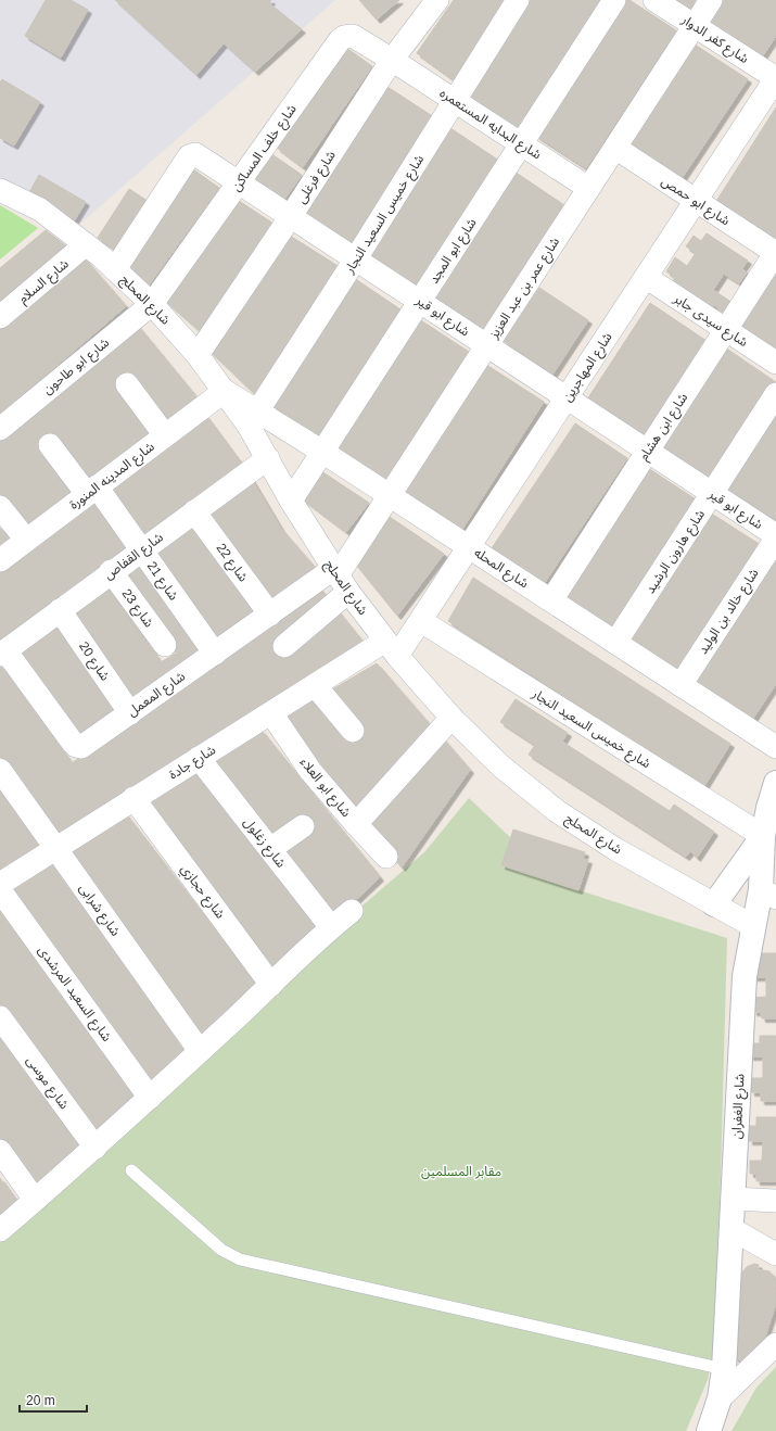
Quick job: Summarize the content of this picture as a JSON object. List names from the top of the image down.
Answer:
{
  "streets": {
    "street": [
      "شارع كفر الدوار",
      "شارع البدايه المستعمره",
      "شارع خلف المساكن",
      "شارع فرغلى",
      "شارع ابو حمص",
      "شارع خميس السعيد النجار",
      "شارع ابو المجد",
      "شارع السلام",
      "شارع عمر بن عبد العزيز",
      "شارع المحلج",
      "شارع ابو قير",
      "شارع سيدى جابر",
      "شارع ابو طاحون",
      "شارع المهاجرين",
      "شارع ابن هشام",
      "شارع المدينه المنورة",
      "شارع هارون الرشيد",
      "شارع القفاص",
      "شارع 22",
      "شارع المحله",
      "شارع 21",
      "شارع 23",
      "شارع خالد بن الوليد",
      "شارع 20",
      "شارع المعمل",
      "شارع جادة",
      "شارع ابو العلاء",
      "شارع زغلول",
      "شارع حجازي",
      "شارع شرابى",
      "شارع السعيد المرشدى",
      "شارع موسى",
      "شارع الغفران"
    ]
  },
  "crossings": [
    ["شارع كفر الدوار", "شارع عمر بن عبد العزيز"],
    ["شارع كفر الدوار", "شارع المهاجرين"],
    ["شارع البدايه المستعمره", "شارع خلف المساكن"],
    ["شارع البدايه المستعمره", "شارع فرغلى"],
    ["شارع البدايه المستعمره", "شارع خميس السعيد النجار"],
    ["شارع البدايه المستعمره", "شارع ابو المجد"],
    ["شارع البدايه المستعمره", "شارع عمر بن عبد العزيز"],
    ["شارع خلف المساكن", "شارع فرغلى"],
    ["شارع خلف المساكن", "شارع المحلج"],
    ["شارع خلف المساكن", "شارع ابو قير"],
    ["شارع خلف المساكن", "شارع ابو طاحون"],
    ["شارع فرغلى", "شارع المحلج"],
    ["شارع فرغلى", "شارع ابو قير"],
    ["شارع ابو حمص", "شارع عمر بن عبد العزيز"],
    ["شارع ابو حمص", "شارع المهاجرين"],
    ["شارع ابو حمص", "شارع ابن هشام"],
    ["شارع خميس السعيد النجار", "شارع المحلج"],
    ["شارع خميس السعيد النجار", "شارع ابو قير"],
    ["شارع خميس السعيد النجار", "شارع المهاجرين"],
    ["شارع خميس السعيد النجار", "شارع المحله"],
    ["شارع خميس السعيد النجار", "شارع الغفران"],
    ["شارع ابو المجد", "شارع المحلج"],
    ["شارع ابو المجد", "شارع ابو قير"],
    ["شارع ابو المجد", "شارع المحله"],
    ["شارع السلام", "شارع المحلج"],
    ["شارع عمر بن عبد العزيز", "شارع المحلج"],
    ["شارع عمر بن عبد العزيز", "شارع ابو قير"],
    ["شارع عمر بن عبد العزيز", "شارع المحله"],
    ["شارع عمر بن عبد العزيز", "شارع المعمل"],
    ["شارع المحلج", "شارع ابو قير"],
    ["شارع المحلج", "شارع ابو طاحون"],
    ["شارع المحلج", "شارع المهاجرين"],
    ["شارع المحلج", "شارع المدينه المنورة"],
    ["شارع المحلج", "شارع القفاص"],
    ["شارع المحلج", "شارع المحله"],
    ["شارع المحلج", "شارع المعمل"],
    ["شارع المحلج", "شارع جادة"],
    ["شارع المحلج", "شارع الغفران"],
    ["شارع ابو قير", "شارع المهاجرين"],
    ["شارع ابو قير", "شارع ابن هشام"],
    ["شارع ابو قير", "شارع هارون الرشيد"],
    ["شارع ابو قير", "شارع خالد بن الوليد"],
    ["شارع سيدى جابر", "شارع المهاجرين"],
    ["شارع سيدى جابر", "شارع ابن هشام"],
    ["شارع المهاجرين", "شارع المحله"],
    ["شارع المهاجرين", "شارع جادة"],
    ["شارع ابن هشام", "شارع المحله"],
    ["شارع المدينه المنورة", "شارع 21"],
    ["شارع هارون الرشيد", "شارع المحله"],
    ["شارع القفاص", "شارع 22"],
    ["شارع القفاص", "شارع 21"],
    ["شارع القفاص", "شارع 23"],
    ["شارع القفاص", "شارع 20"],
    ["شارع القفاص", "شارع المعمل"],
    ["شارع 22", "شارع المعمل"],
    ["شارع المحله", "شارع خالد بن الوليد"],
    ["شارع 21", "شارع المعمل"],
    ["شارع 20", "شارع المعمل"],
    ["شارع جادة", "شارع ابو العلاء"],
    ["شارع جادة", "شارع زغلول"],
    ["شارع جادة", "شارع حجازي"],
    ["شارع جادة", "شارع شرابى"]
  ],
  "parks": ["مقابر المسلمين"],
  "scale_bar": "20 m"
}
